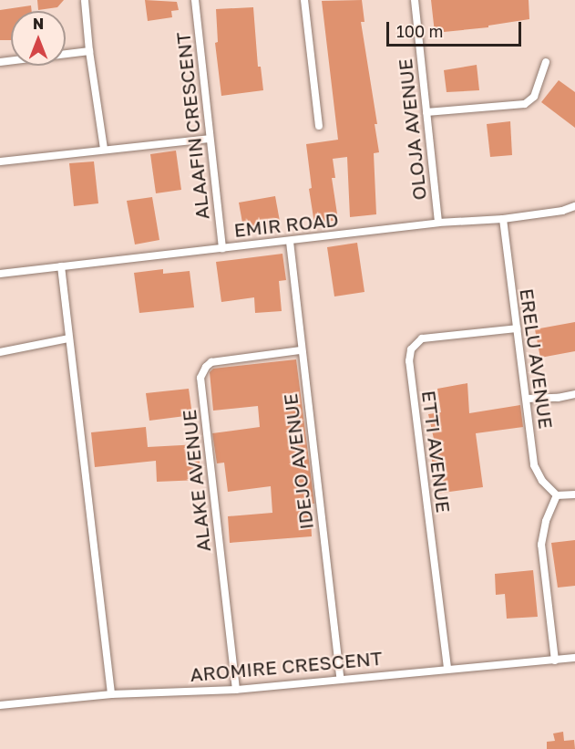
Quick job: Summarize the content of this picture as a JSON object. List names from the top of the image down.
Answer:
{
  "streets": {
    "street": [
      "ALAAFIN CRESCENT",
      "OLOJA AVENUE",
      "EMIR ROAD",
      "ERELU AVENUE",
      "ETTI AVENUE",
      "IDEJO AVENUE",
      "ALAKE AVENUE",
      "AROMIRE CRESCENT"
    ]
  },
  "crossings": [
    ["ALAAFIN CRESCENT", "EMIR ROAD"],
    ["OLOJA AVENUE", "EMIR ROAD"],
    ["EMIR ROAD", "ERELU AVENUE"],
    ["EMIR ROAD", "IDEJO AVENUE"],
    ["ERELU AVENUE", "ETTI AVENUE"],
    ["ETTI AVENUE", "AROMIRE CRESCENT"],
    ["IDEJO AVENUE", "ALAKE AVENUE"],
    ["IDEJO AVENUE", "AROMIRE CRESCENT"],
    ["ALAKE AVENUE", "AROMIRE CRESCENT"]
  ],
  "scale_bar": "100 m",
  "north": "top"
}
